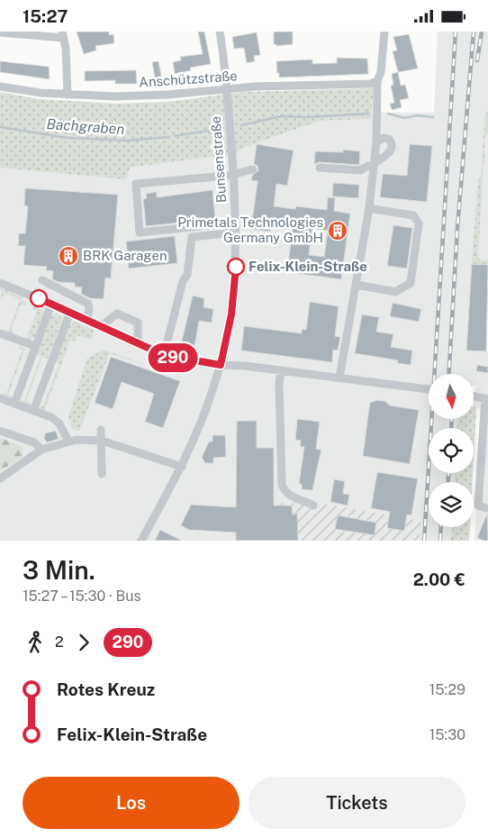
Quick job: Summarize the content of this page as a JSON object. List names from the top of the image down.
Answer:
{
  "streets": {
    "street": ["Anschützstraße", "Bunsenstraße"]
  },
  "crossings": [
    ["Anschützstraße", "Bunsenstraße"]
  ],
  "water": ["Bachgraben"],
  "places": {
    "building": ["Primetals Technologies Germany GmbH", "BRK Garagen"],
    "other": ["Felix-Klein-Straße"]
  },
  "lines": ["bus line 290"],
  "north": "bottom",
  "page": {
    "status": "15:27",
    "on_map": "290",
    "heading": ["3 Min.", "15:27 – 15:30 · Bus", "2.00 €"],
    "legs": ["2", "290"],
    "list": [
      {
        "name": "Rotes Kreuz",
        "value": "15:29"
      },
      {
        "name": "Felix-Klein-Straße",
        "value": "15:30"
      }
    ],
    "buttons": ["Los", "Tickets"]
  }
}
